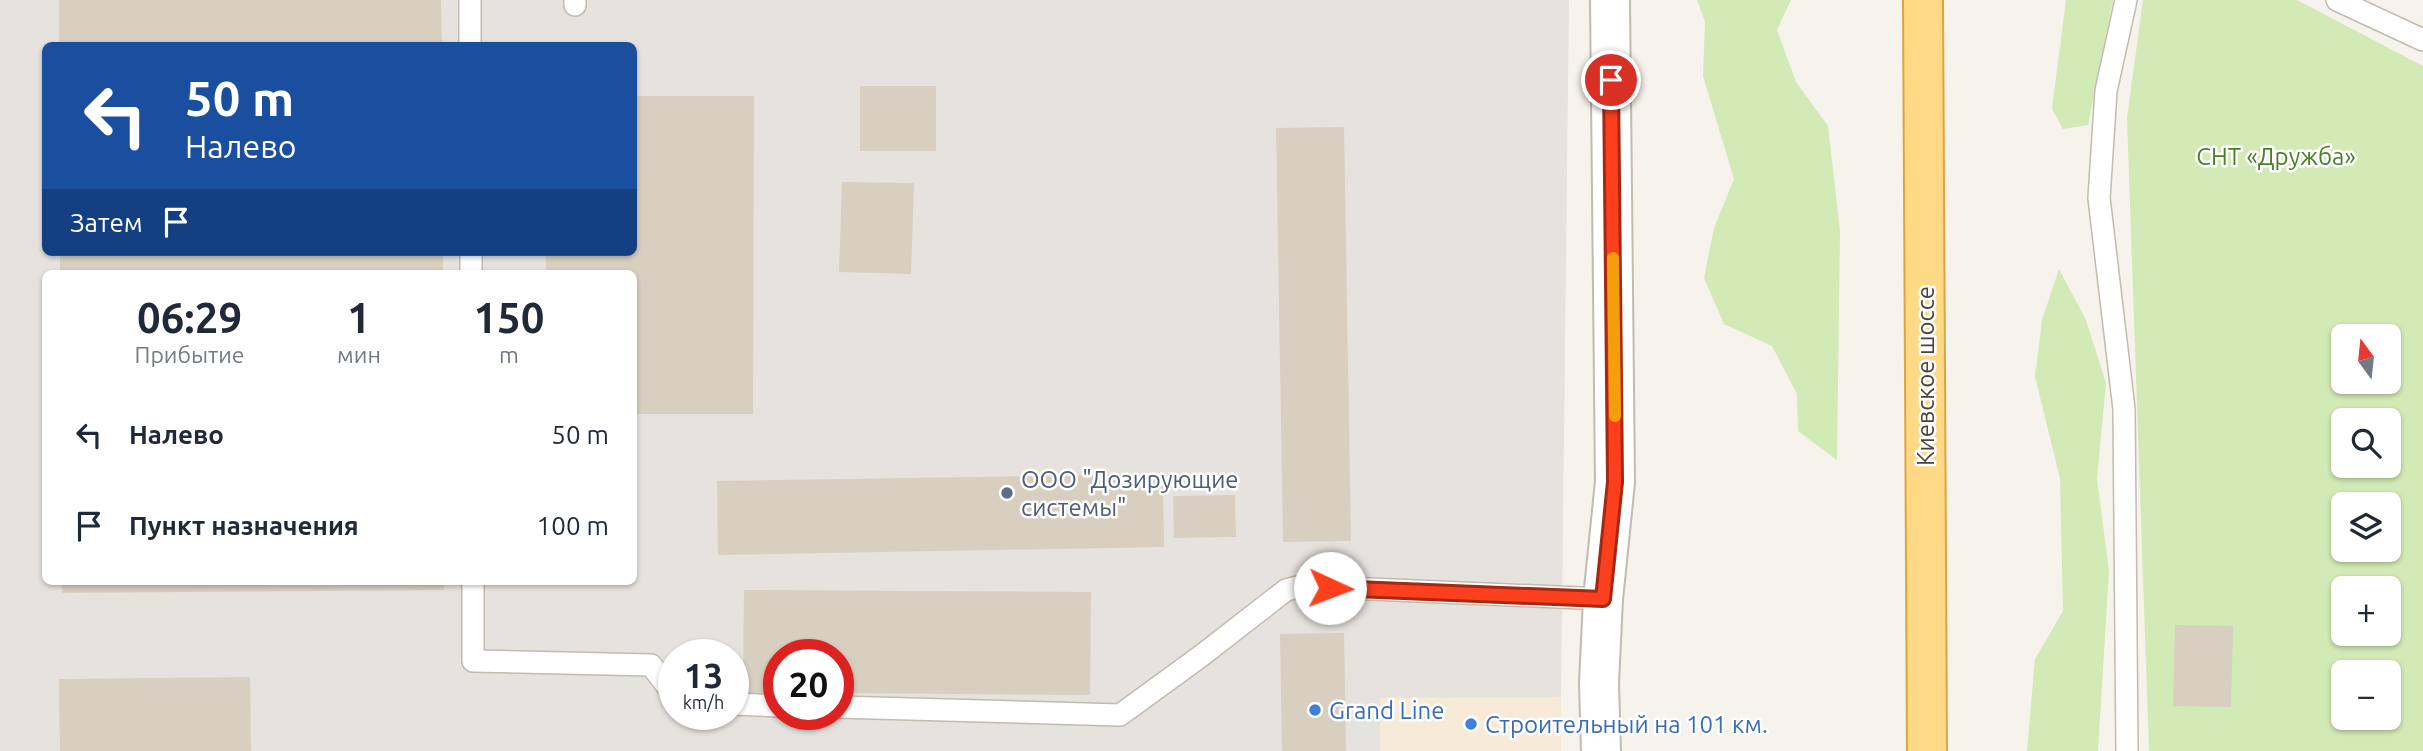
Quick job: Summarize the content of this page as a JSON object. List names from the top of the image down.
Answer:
{
  "streets": {
    "highway": ["Киевское шоссе"]
  },
  "parks": ["СНТ «Дружба»"],
  "places": ["ООО \"Дозирующие системы\"", "Grand Line", "Строительный на 101 км."],
  "north": "top",
  "page": {
    "turn": ["50 m", "Налево"],
    "then": "Затем",
    "eta": [
      "06:29",
      "Прибытие",
      "1",
      "мин",
      "150",
      "m"
    ],
    "map_buttons": ["+", "−"],
    "list": [
      {
        "name": "Налево",
        "value": "50 m"
      },
      {
        "name": "Пункт назначения",
        "value": "100 m"
      }
    ],
    "speed": "13 km/h",
    "limit": "20"
  }
}
